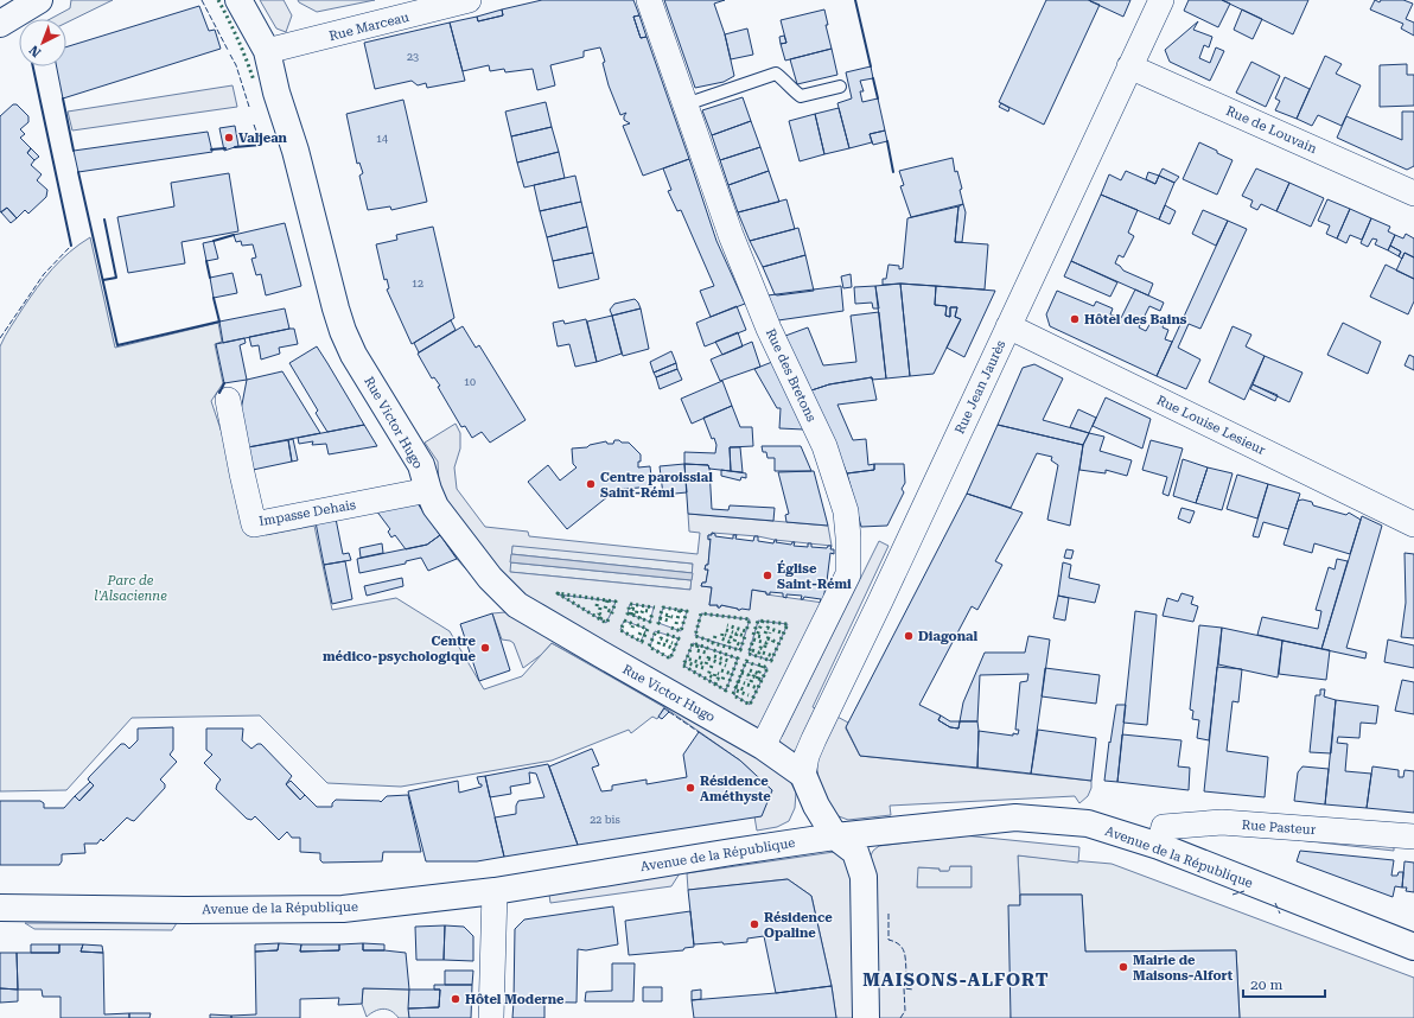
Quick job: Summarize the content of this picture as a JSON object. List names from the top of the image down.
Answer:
{
  "streets": {
    "main road": ["Rue Victor Hugo", "Avenue de la République"],
    "street": [
      "Rue Marceau",
      "Rue de Louvain",
      "Rue des Bretons",
      "Rue Jean Jaurès",
      "Rue Louise Lesieur",
      "Impasse Dehais",
      "Rue Pasteur"
    ]
  },
  "crossings": [
    ["Rue Marceau", "Rue Victor Hugo"],
    ["Rue de Louvain", "Rue Jean Jaurès"],
    ["Rue des Bretons", "Rue Victor Hugo"],
    ["Rue Jean Jaurès", "Rue Victor Hugo"],
    ["Rue Jean Jaurès", "Rue Louise Lesieur"],
    ["Rue Victor Hugo", "Impasse Dehais"],
    ["Rue Pasteur", "Avenue de la République"]
  ],
  "districts": ["MAISONS-ALFORT"],
  "parks": ["Parc de l'Alsacienne"],
  "places": [
    "Valjean",
    "Hôtel des Bains",
    "Centre paroissial Saint-Rémi",
    "Église Saint-Rémi",
    "Diagonal",
    "Centre médico-psychologique",
    "Résidence Améthyste",
    "Résidence Opaline",
    "Mairie de Maisons-Alfort",
    "Hôtel Moderne"
  ],
  "house_numbers": [
    "23",
    "14",
    "12",
    "10",
    "22 bis"
  ],
  "scale_bar": "20 m",
  "north": "bottom left"
}
